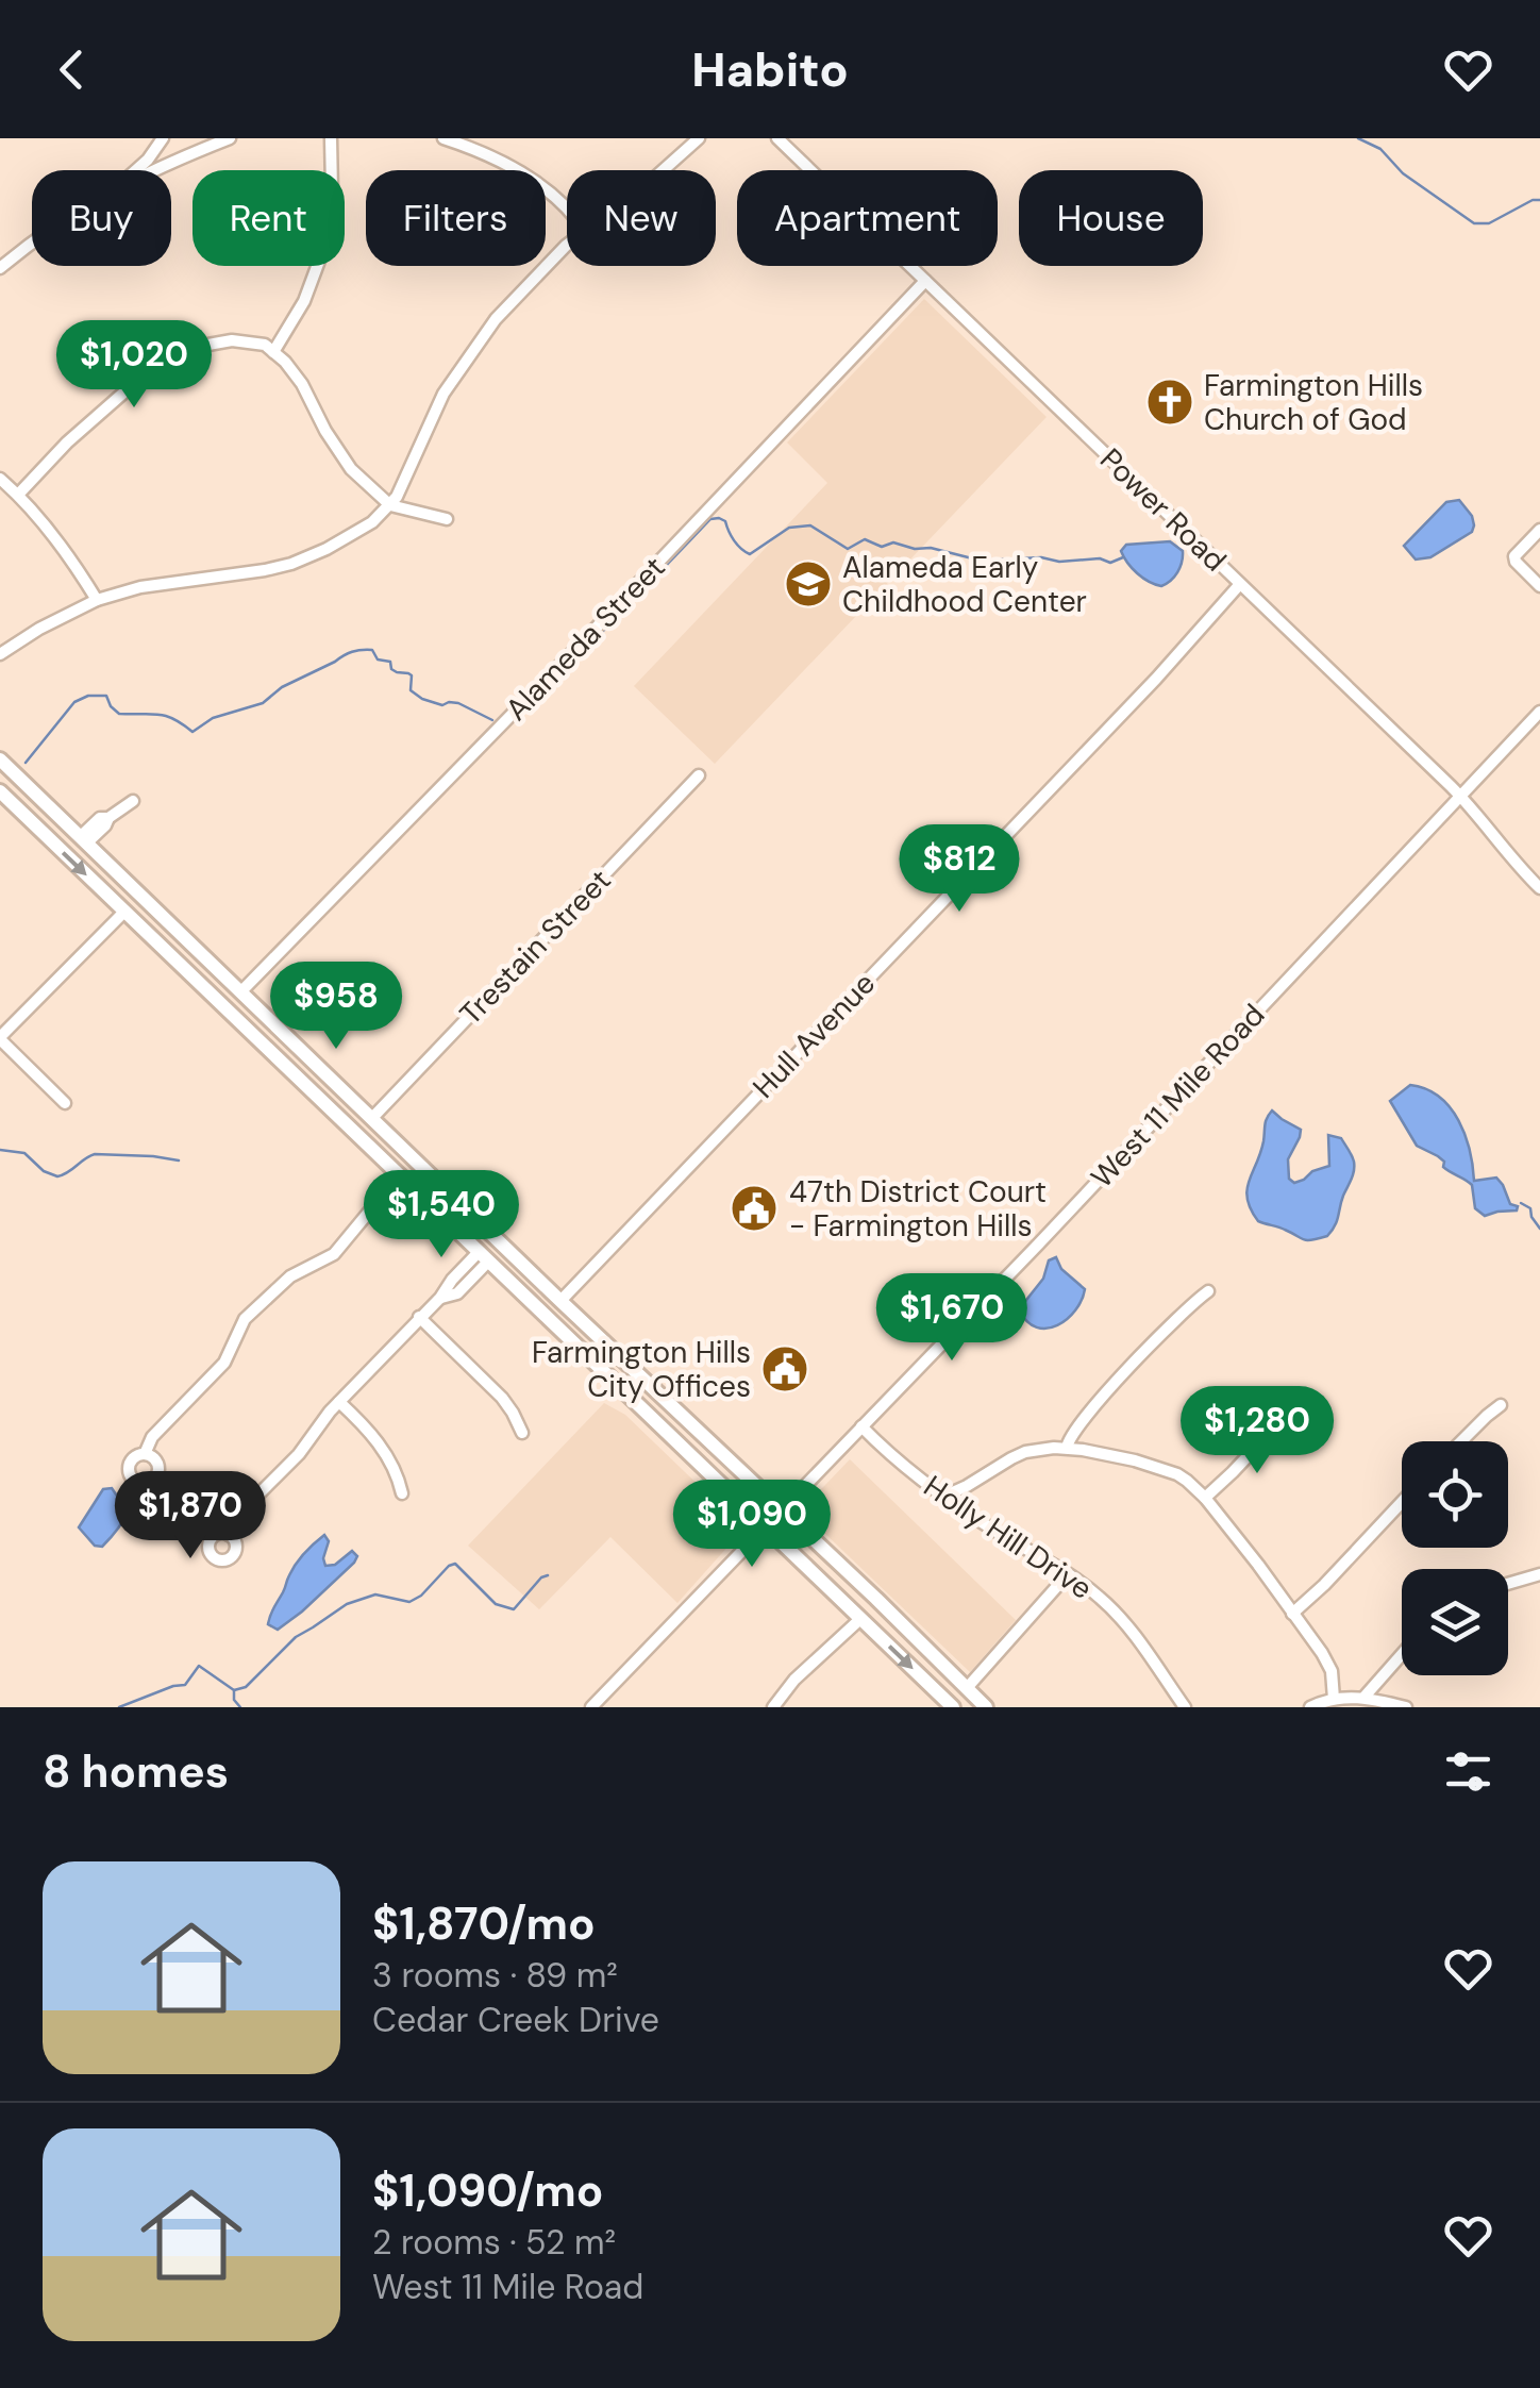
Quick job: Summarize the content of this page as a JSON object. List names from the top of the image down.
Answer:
{
  "streets": {
    "street": [
      "Power Road",
      "Alameda Street",
      "Trestain Street",
      "Hull Avenue",
      "West 11 Mile Road",
      "Holly Hill Drive"
    ]
  },
  "crossings": [
    ["Power Road", "Alameda Street"],
    ["Power Road", "Hull Avenue"],
    ["Power Road", "West 11 Mile Road"],
    ["West 11 Mile Road", "Holly Hill Drive"]
  ],
  "places": {
    "church": ["Farmington Hills Church of God"],
    "school or university": ["Alameda Early Childhood Center"],
    "public building": ["47th District Court - Farmington Hills", "Farmington Hills City Offices"]
  },
  "page": {
    "header": "Habito",
    "chip": [
      "Buy",
      "Rent",
      "Filters",
      "New",
      "Apartment",
      "House"
    ],
    "price": [
      "$1,020",
      "$812",
      "$958",
      "$1,540",
      "$1,670",
      "$1,280",
      "$1,870",
      "$1,090"
    ],
    "heading": "8 homes",
    "list": [
      {
        "name": "$1,870/mo",
        "note": "3 rooms · 89 m² · Cedar Creek Drive"
      },
      {
        "name": "$1,090/mo",
        "note": "2 rooms · 52 m² · West 11 Mile Road"
      }
    ]
  }
}
